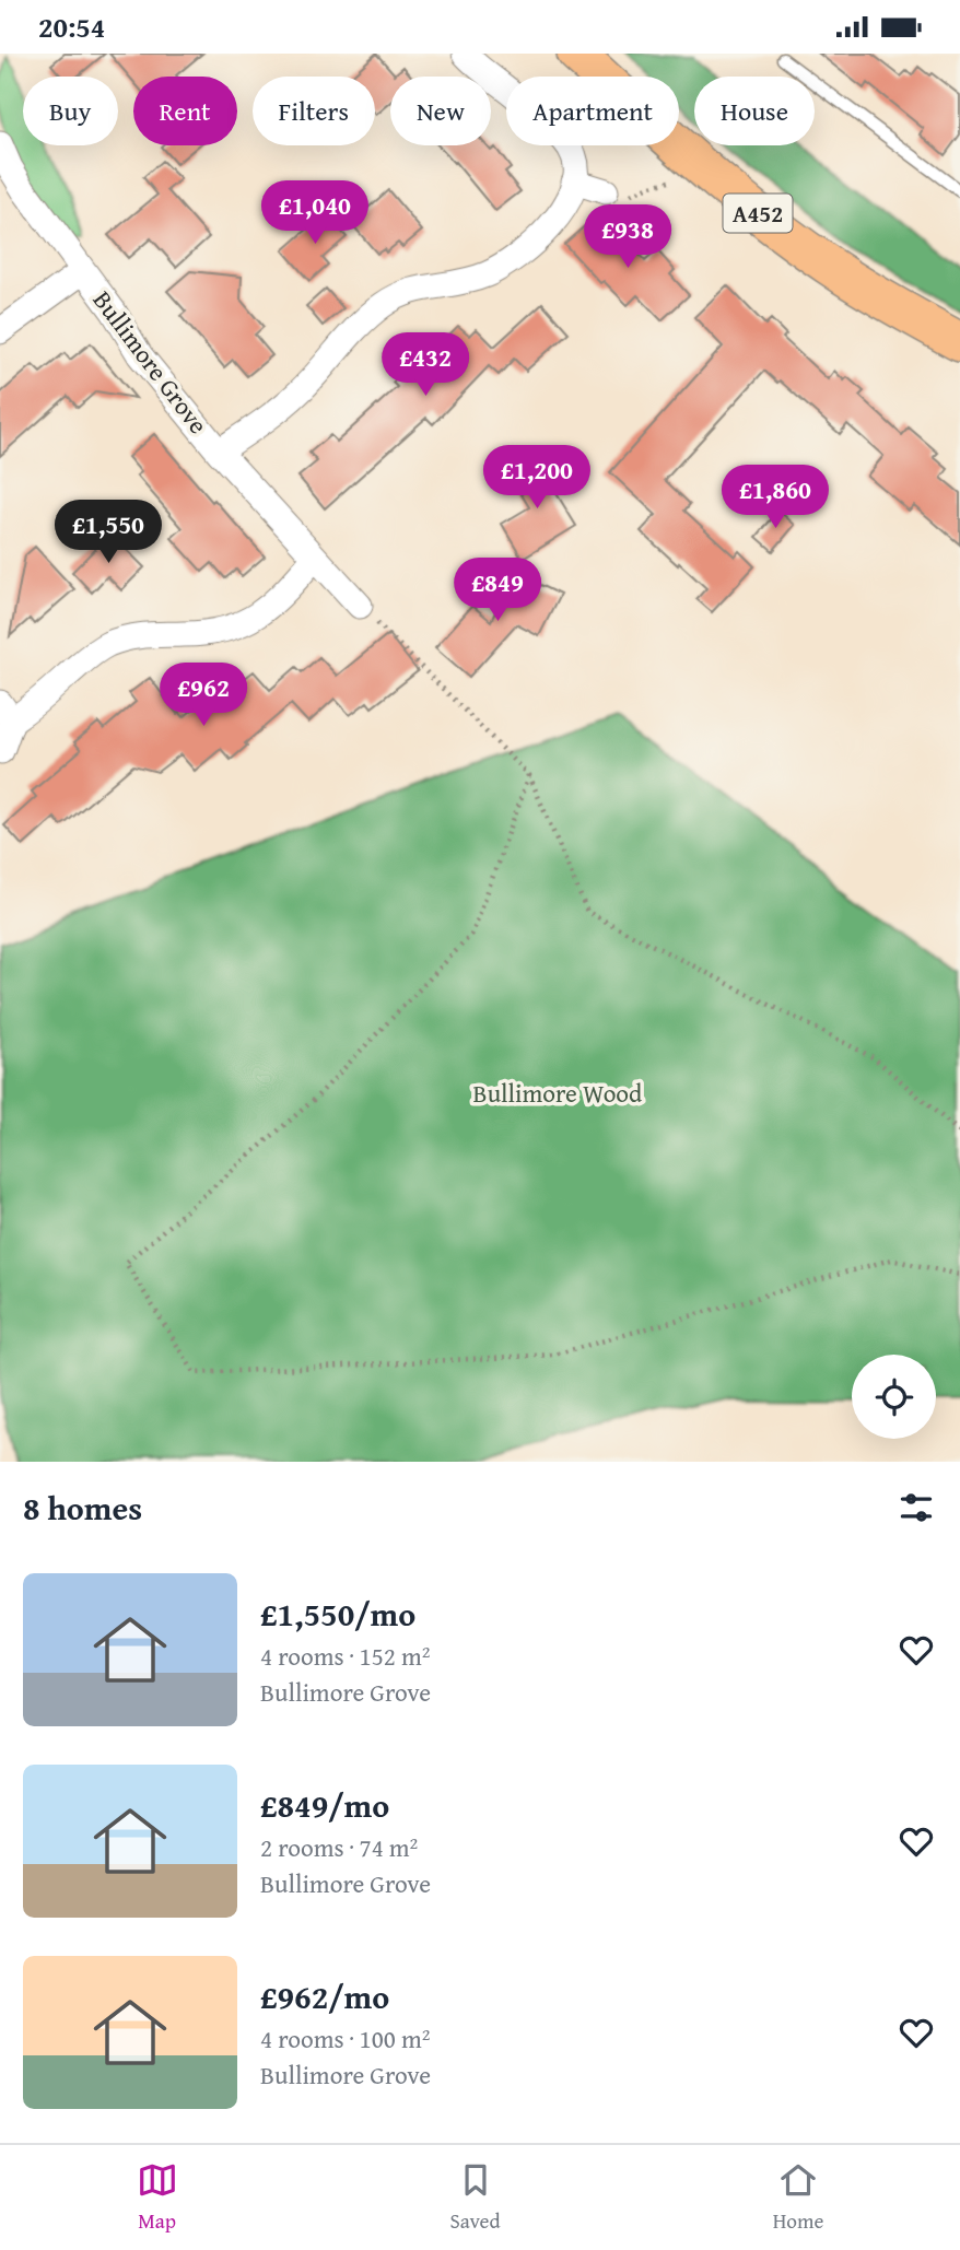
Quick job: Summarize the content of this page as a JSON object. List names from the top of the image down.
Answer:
{
  "streets": {
    "main road": ["A452"],
    "street": ["Bullimore Grove"]
  },
  "parks": ["Bullimore Wood"],
  "page": {
    "status": "20:54",
    "chip": [
      "Buy",
      "Rent",
      "Filters",
      "New",
      "Apartment",
      "House"
    ],
    "price": [
      "£1,040",
      "£938",
      "£432",
      "£1,200",
      "£1,860",
      "£1,550",
      "£849",
      "£962"
    ],
    "heading": "8 homes",
    "list": [
      {
        "name": "£1,550/mo",
        "note": "4 rooms · 152 m² · Bullimore Grove"
      },
      {
        "name": "£849/mo",
        "note": "2 rooms · 74 m² · Bullimore Grove"
      },
      {
        "name": "£962/mo",
        "note": "4 rooms · 100 m² · Bullimore Grove"
      }
    ],
    "tabs": ["Map", "Saved", "Home"]
  }
}
